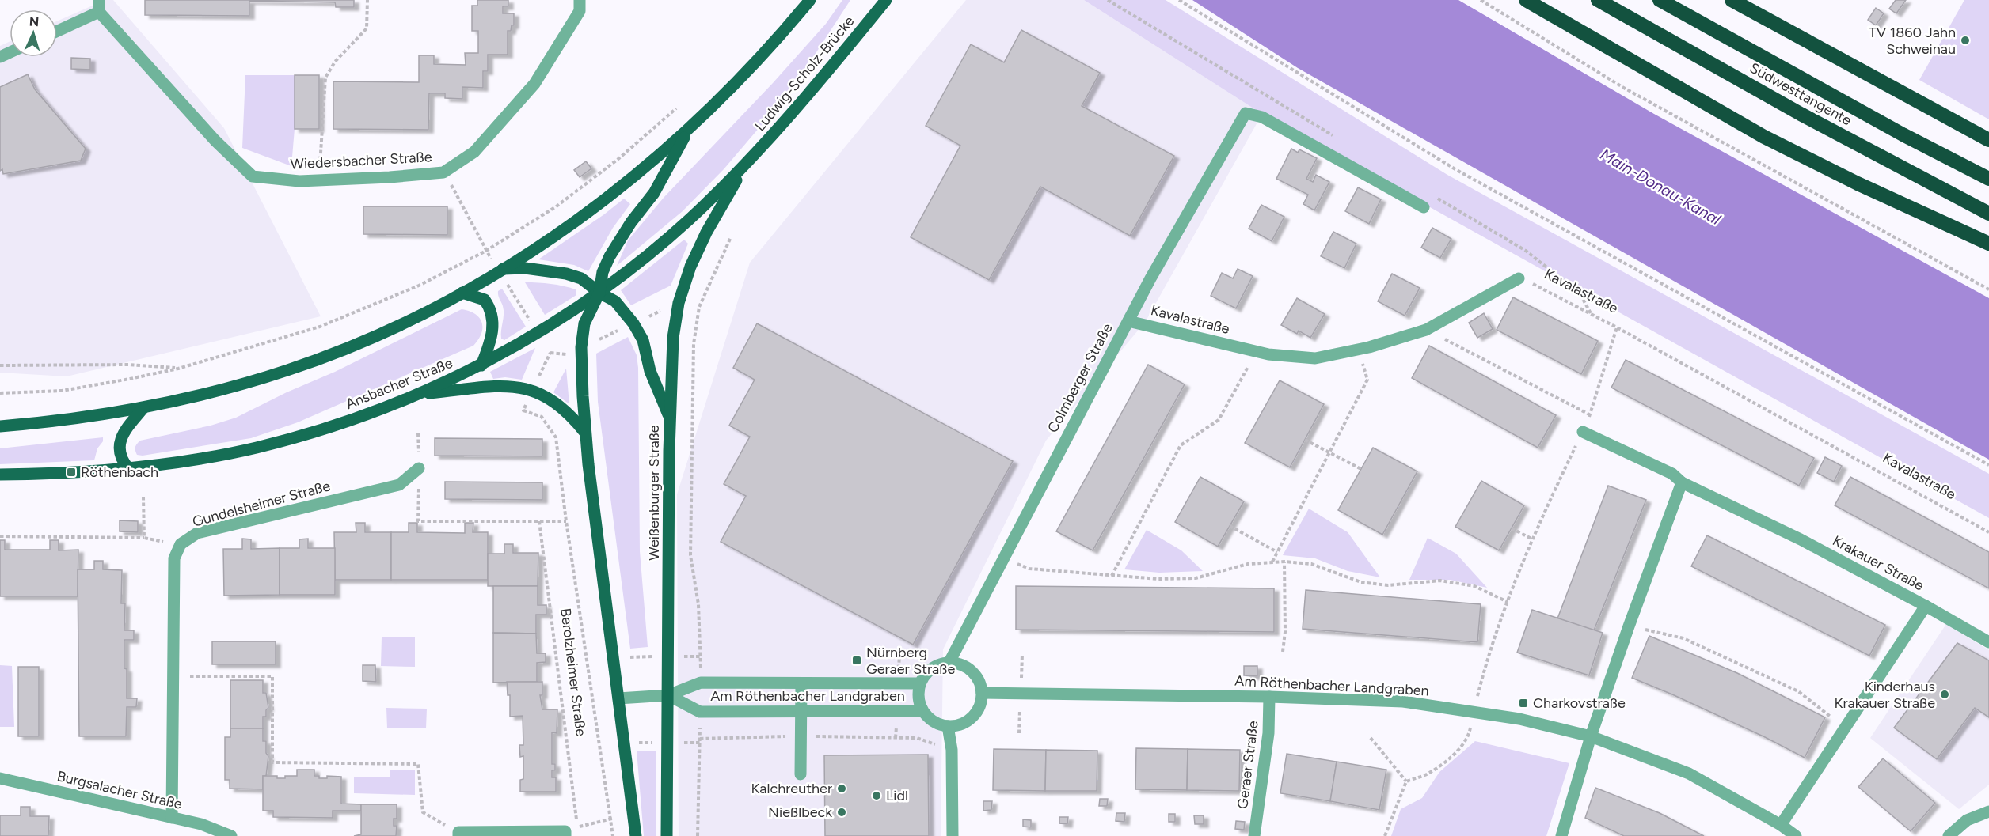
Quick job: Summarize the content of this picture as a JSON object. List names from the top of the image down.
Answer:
{
  "streets": {
    "highway": ["Südwesttangente"],
    "main road": ["Ludwig-Scholz-Brücke", "Ansbacher Straße", "Weißenburger Straße"],
    "street": [
      "Wiedersbacher Straße",
      "Kavalastraße",
      "Colmberger Straße",
      "Gundelsheimer Straße",
      "Krakauer Straße",
      "Am Röthenbacher Landgraben",
      "Geraer Straße",
      "Burgsalacher Straße"
    ],
    "path": ["Berolzheimer Straße"]
  },
  "crossings": [
    ["Ludwig-Scholz-Brücke", "Ansbacher Straße"],
    ["Ludwig-Scholz-Brücke", "Weißenburger Straße"],
    ["Kavalastraße", "Colmberger Straße"],
    ["Colmberger Straße", "Am Röthenbacher Landgraben"],
    ["Ansbacher Straße", "Weißenburger Straße"],
    ["Weißenburger Straße", "Am Röthenbacher Landgraben"],
    ["Gundelsheimer Straße", "Burgsalacher Straße"],
    ["Krakauer Straße", "Am Röthenbacher Landgraben"],
    ["Am Röthenbacher Landgraben", "Geraer Straße"]
  ],
  "water": ["Main-Donau-Kanal"],
  "places": {
    "other": [
      "TV 1860 Jahn Schweinau",
      "Kinderhaus Krakauer Straße",
      "Kalchreuther",
      "Lidl",
      "Nießlbeck"
    ],
    "transit": ["Röthenbach", "Nürnberg Geraer Straße", "Charkovstraße"]
  },
  "north": "top"
}
